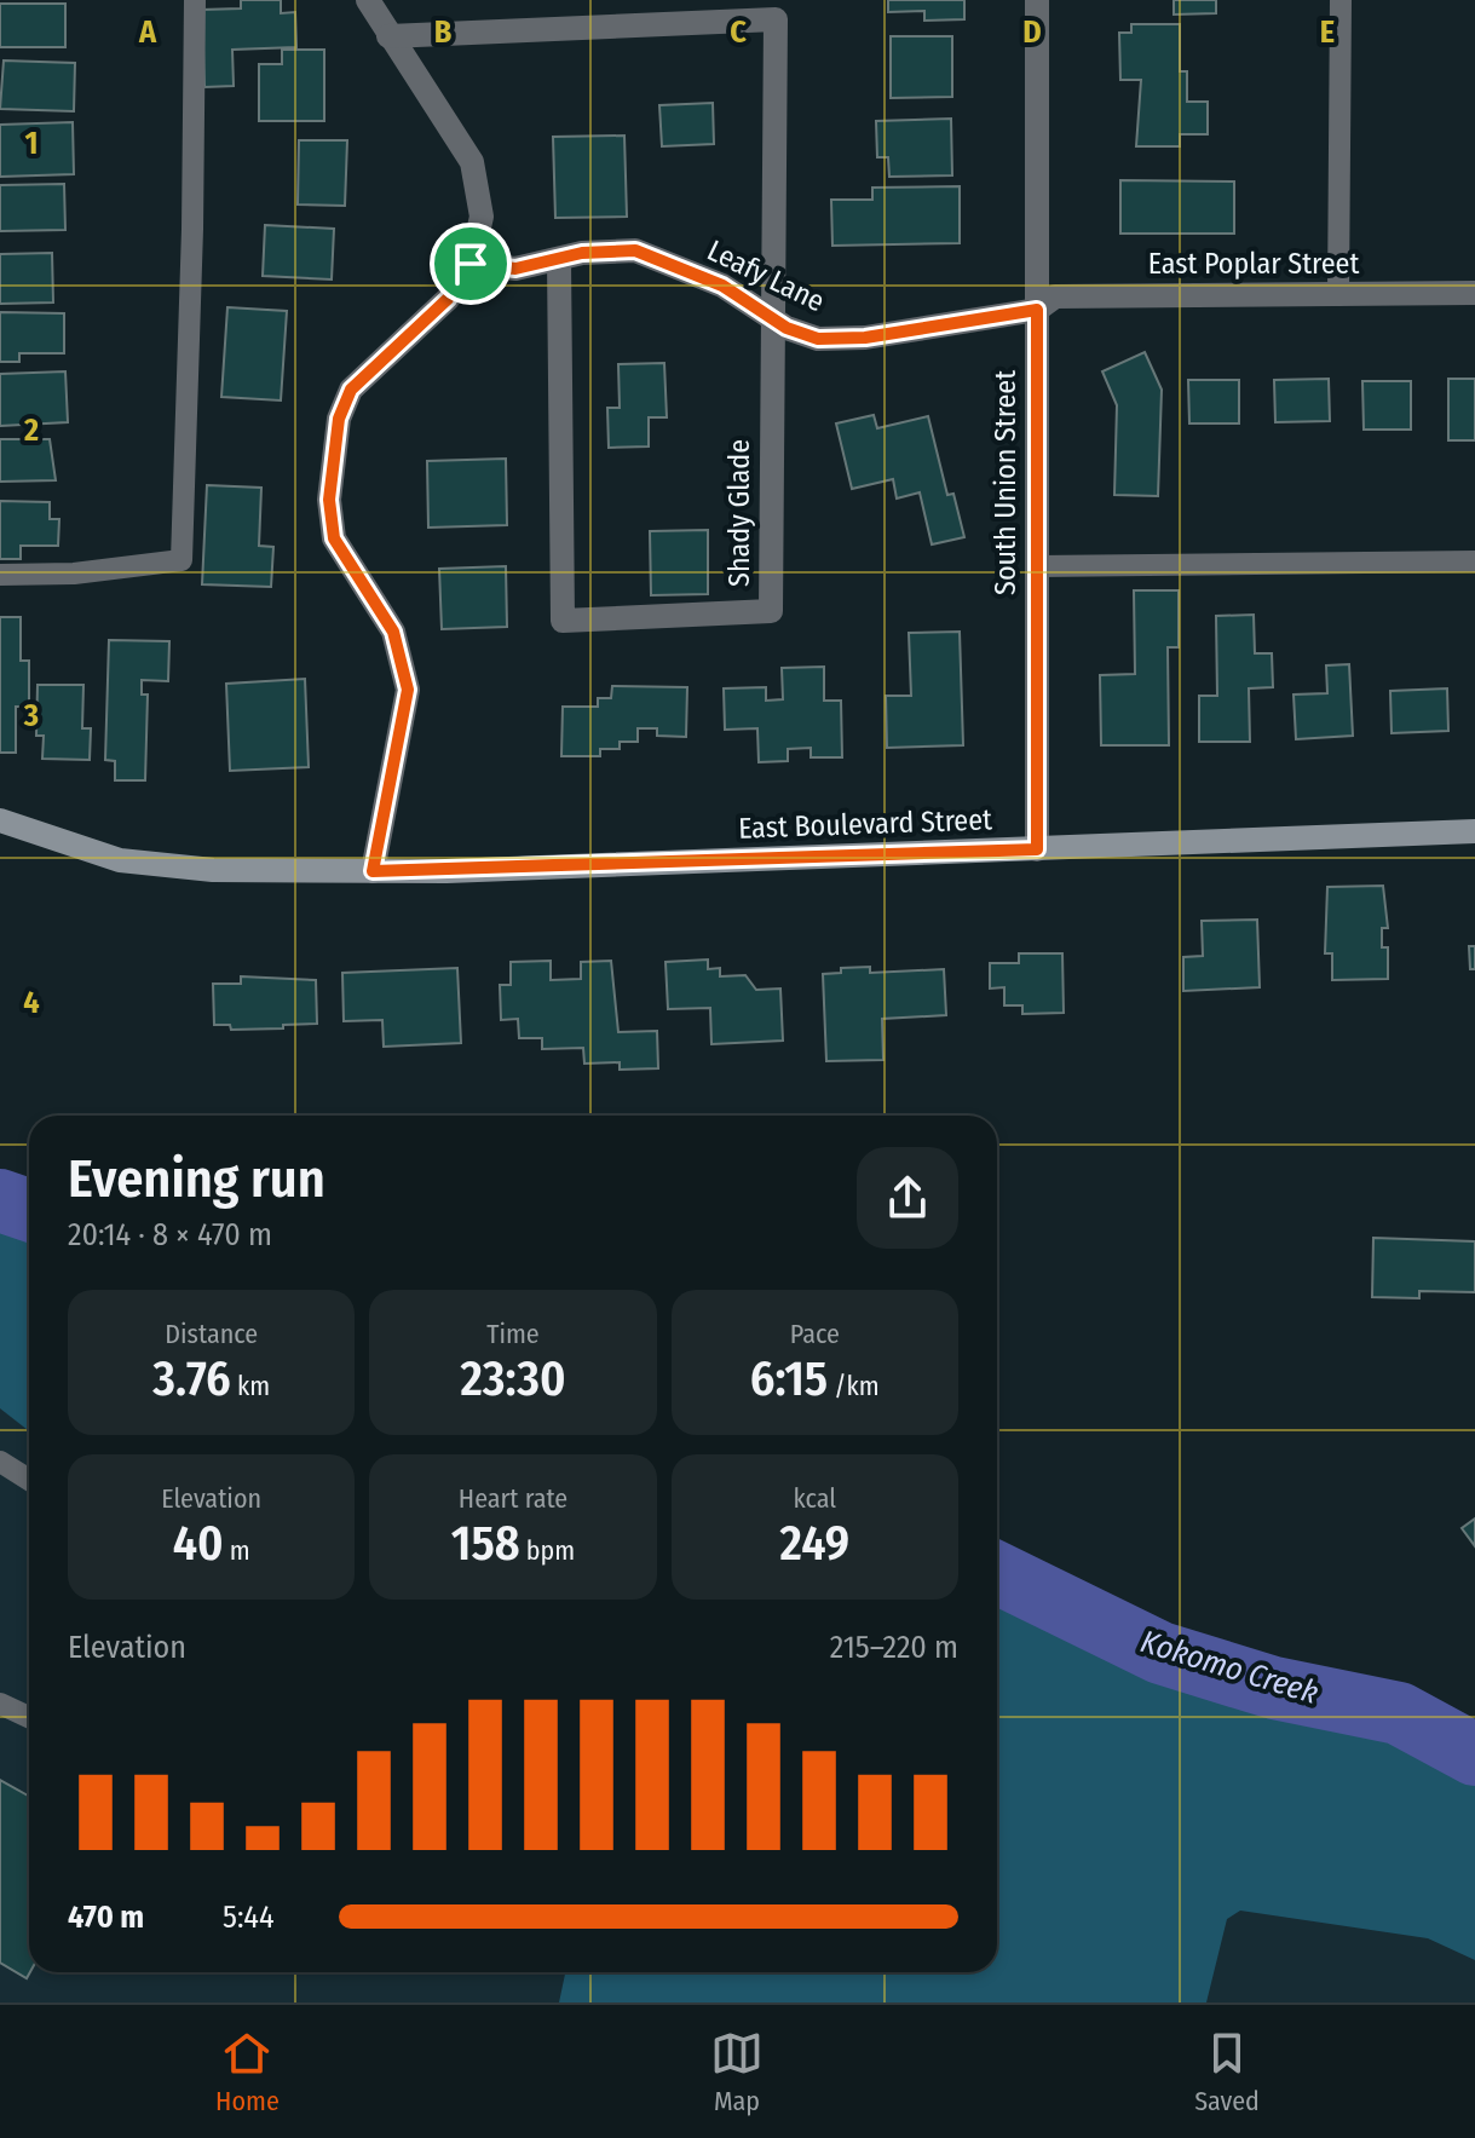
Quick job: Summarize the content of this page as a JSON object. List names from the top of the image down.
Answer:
{
  "streets": {
    "main road": ["East Boulevard Street"],
    "street": [
      "East Poplar Street",
      "Leafy Lane",
      "South Union Street",
      "Shady Glade"
    ]
  },
  "crossings": [
    ["East Poplar Street", "Leafy Lane"],
    ["East Poplar Street", "South Union Street"],
    ["Leafy Lane", "South Union Street"],
    ["Leafy Lane", "Shady Glade"],
    ["South Union Street", "East Boulevard Street"]
  ],
  "water": ["Kokomo Creek"],
  "page": {
    "heading": ["Evening run", "20:14 · 8 × 470 m"],
    "stats": [
      ["Distance", "3.76 km"],
      ["Time", "23:30"],
      ["Pace", "6:15 /km"],
      ["Elevation", "40 m"],
      ["Heart rate", "158 bpm"],
      ["kcal", "249"]
    ],
    "chart": ["Elevation", "215–220 m"],
    "list": [
      {
        "name": "470 m",
        "note": "5:44"
      }
    ],
    "tabs": ["Home", "Map", "Saved"]
  },
  "grid": {
    "columns": [
      "A",
      "B",
      "C",
      "D",
      "E"
    ],
    "rows": [
      "1",
      "2",
      "3",
      "4"
    ]
  }
}
